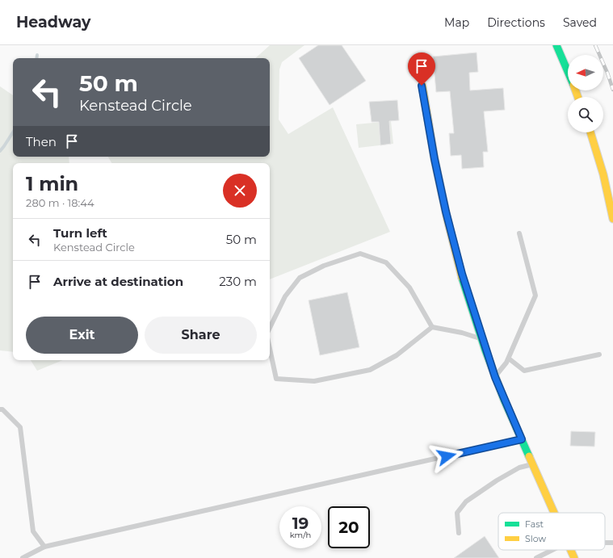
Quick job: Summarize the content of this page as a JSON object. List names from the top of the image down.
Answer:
{
  "legend": ["Fast", "Slow"],
  "north": "left",
  "page": {
    "header": "Headway",
    "nav": ["Map", "Directions", "Saved"],
    "turn": ["50 m", "Kenstead Circle"],
    "then": "Then",
    "heading": ["1 min", "280 m · 18:44"],
    "list": [
      {
        "name": "Turn left",
        "note": "Kenstead Circle",
        "value": "50 m"
      },
      {
        "name": "Arrive at destination",
        "value": "230 m"
      }
    ],
    "buttons": ["Exit", "Share"],
    "speed": "19 km/h",
    "limit": "20"
  }
}
